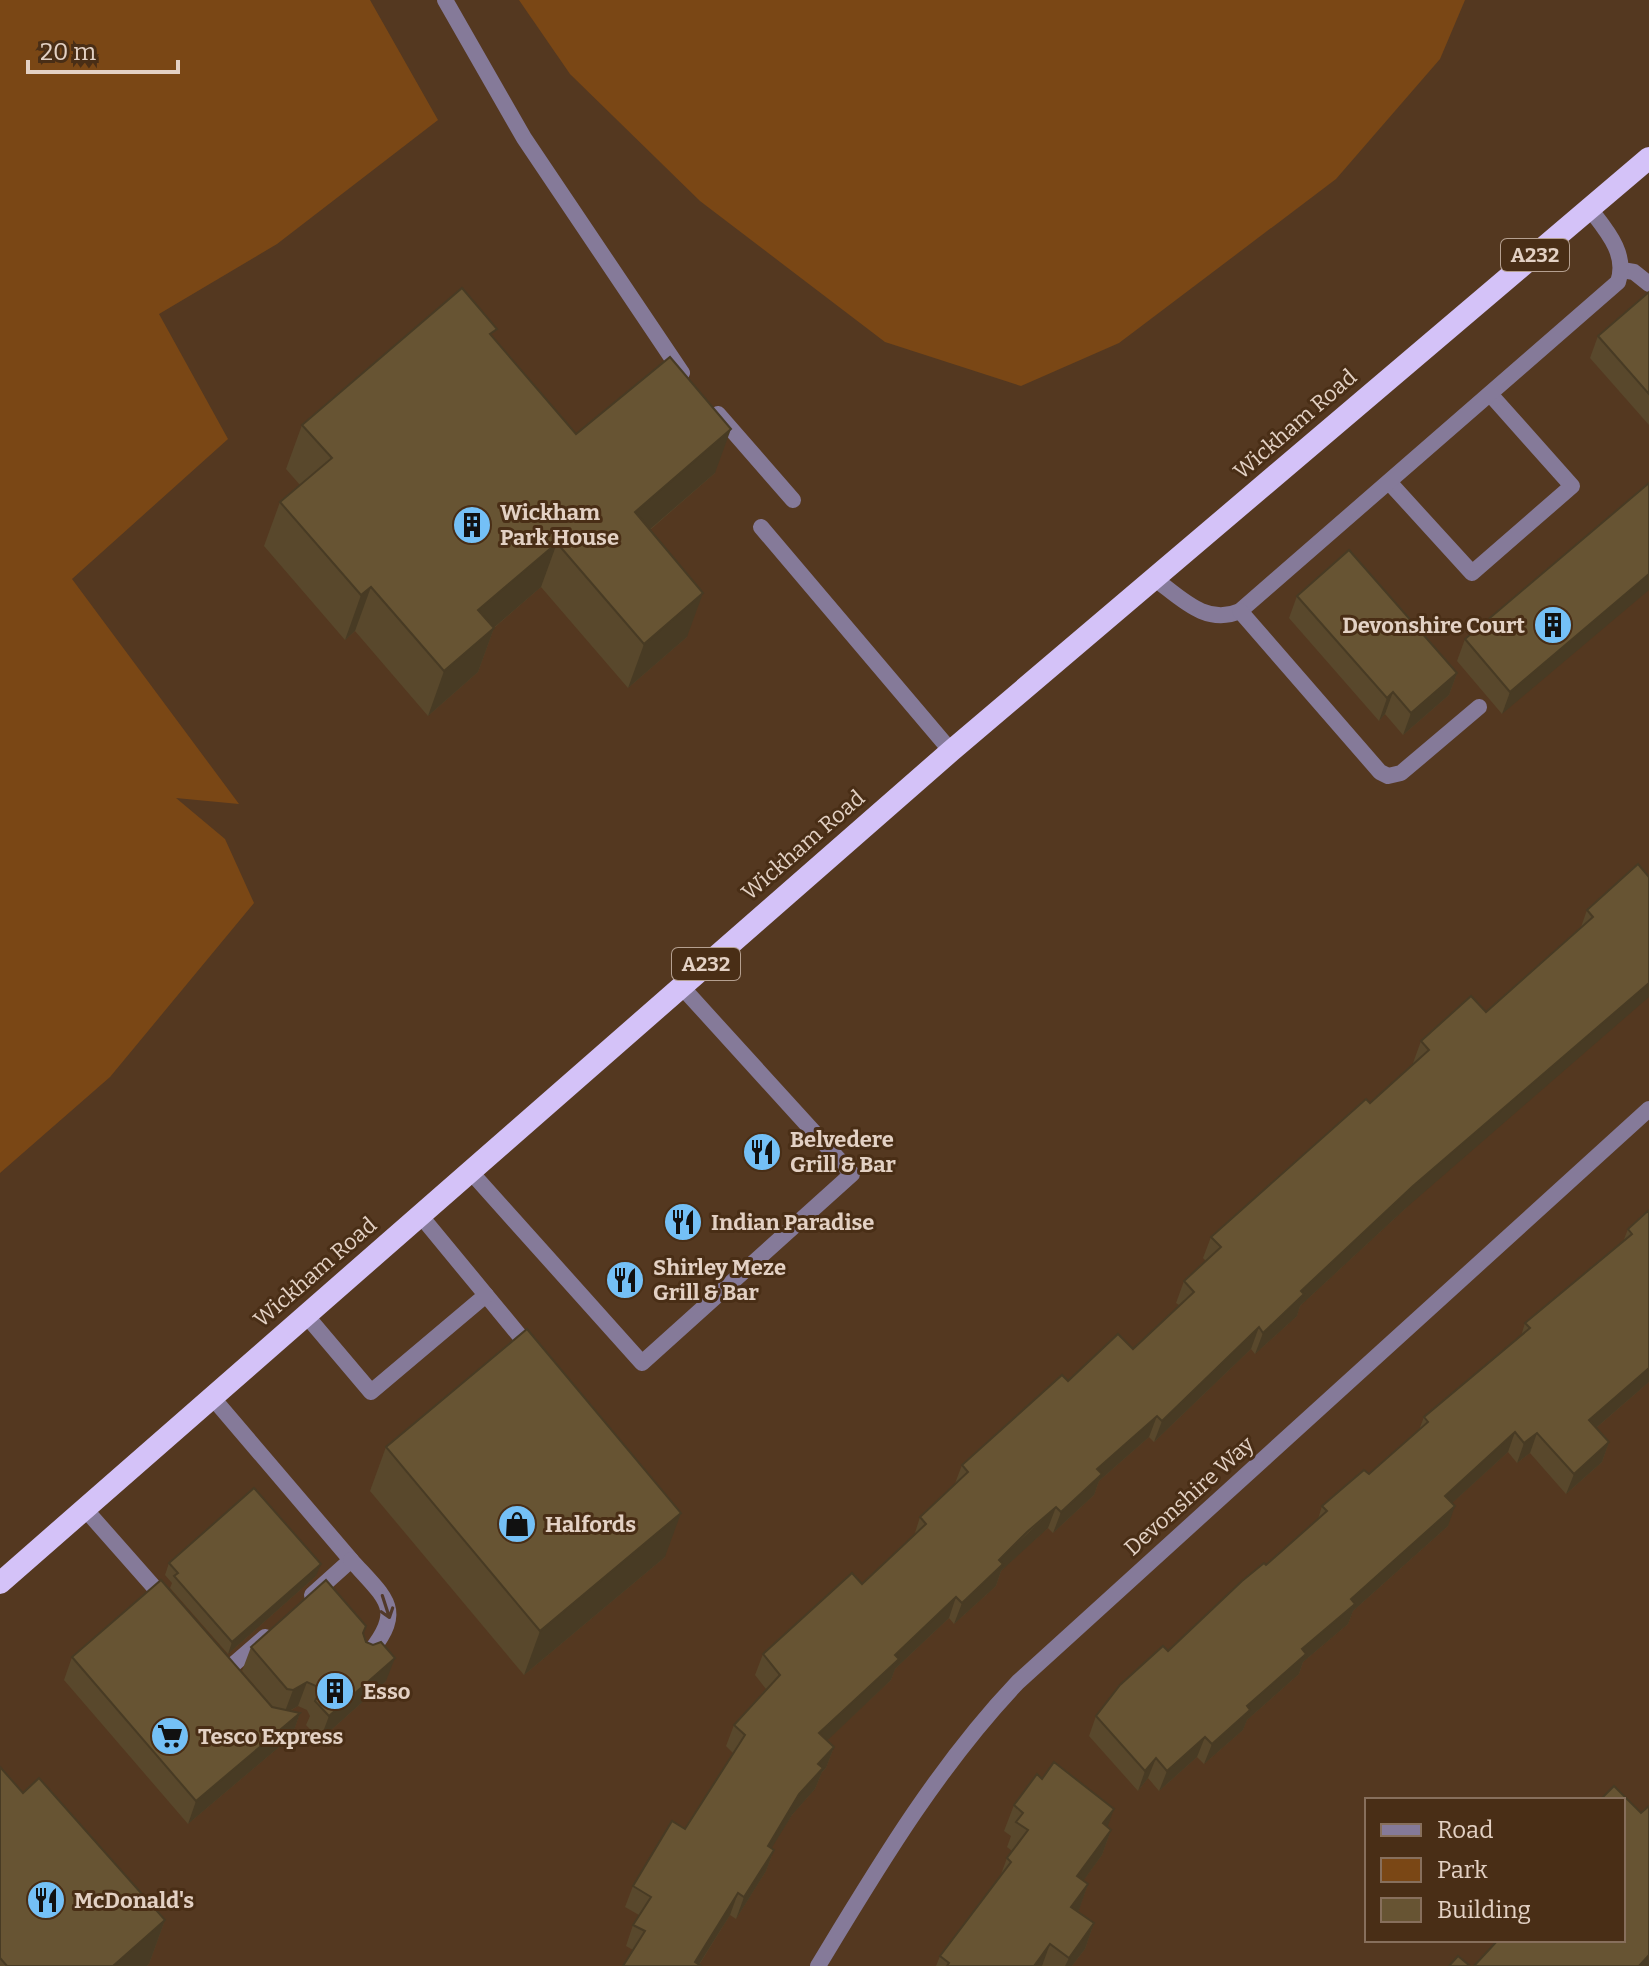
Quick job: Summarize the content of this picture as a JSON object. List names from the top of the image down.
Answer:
{
  "streets": {
    "highway": ["A232", "Wickham Road"],
    "street": ["Devonshire Way"]
  },
  "places": {
    "building": ["Wickham Park House", "Devonshire Court", "Esso"],
    "restaurant": [
      "Belvedere Grill & Bar",
      "Indian Paradise",
      "Shirley Meze Grill & Bar",
      "McDonald's"
    ],
    "shop": ["Halfords"],
    "supermarket": ["Tesco Express"]
  },
  "legend": ["Road", "Park", "Building"],
  "scale_bar": "20 m"
}
